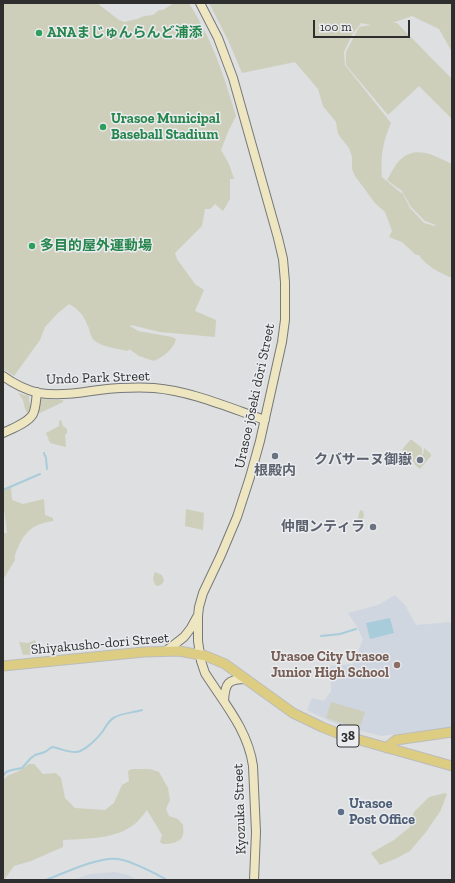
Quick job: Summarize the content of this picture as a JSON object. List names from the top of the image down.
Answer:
{
  "streets": {
    "main road": [
      "Undo Park Street",
      "Urasoe jōseki dōri Street",
      "Shiyakusho-dori Street",
      "38",
      "Kyozuka Street"
    ]
  },
  "crossings": [
    ["Undo Park Street", "Urasoe jōseki dōri Street"],
    ["Urasoe jōseki dōri Street", "Shiyakusho-dori Street"],
    ["Urasoe jōseki dōri Street", "38"],
    ["Urasoe jōseki dōri Street", "Kyozuka Street"],
    ["Shiyakusho-dori Street", "38"],
    ["Shiyakusho-dori Street", "Kyozuka Street"],
    ["38", "Kyozuka Street"]
  ],
  "places": [
    "ANAまじゅんらんど浦添",
    "Urasoe Municipal Baseball Stadium",
    "多目的屋外運動場",
    "根殿内",
    "クバサーヌ御嶽",
    "仲間ンティラ",
    "Urasoe City Urasoe Junior High School",
    "Urasoe Post Office"
  ],
  "scale_bar": "100 m"
}
